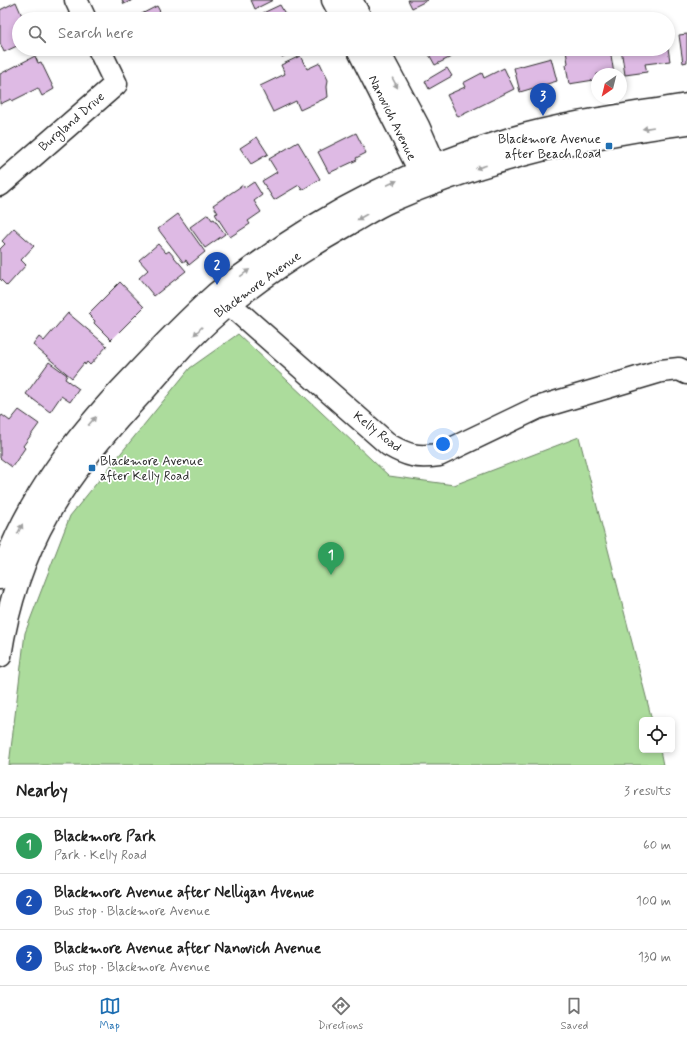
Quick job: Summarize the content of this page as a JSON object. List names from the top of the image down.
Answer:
{
  "streets": {
    "street": [
      "Nanovich Avenue",
      "Burgland Drive",
      "Blackmore Avenue",
      "Kelly Road"
    ]
  },
  "crossings": [
    ["Nanovich Avenue", "Blackmore Avenue"],
    ["Blackmore Avenue", "Kelly Road"]
  ],
  "places": {
    "transit": ["Blackmore Avenue after Beach Road", "Blackmore Avenue after Kelly Road"]
  },
  "north": "bottom left",
  "page": {
    "search": "Search here",
    "pins": ["3", "2", "1"],
    "heading": ["Nearby", "3 results"],
    "list": [
      {
        "mark": "1",
        "name": "Blackmore Park",
        "note": "Park · Kelly Road",
        "value": "60 m"
      },
      {
        "mark": "2",
        "name": "Blackmore Avenue after Nelligan Avenue",
        "note": "Bus stop · Blackmore Avenue",
        "value": "100 m"
      },
      {
        "mark": "3",
        "name": "Blackmore Avenue after Nanovich Avenue",
        "note": "Bus stop · Blackmore Avenue",
        "value": "130 m"
      }
    ],
    "nav": ["Map", "Directions", "Saved"]
  }
}
